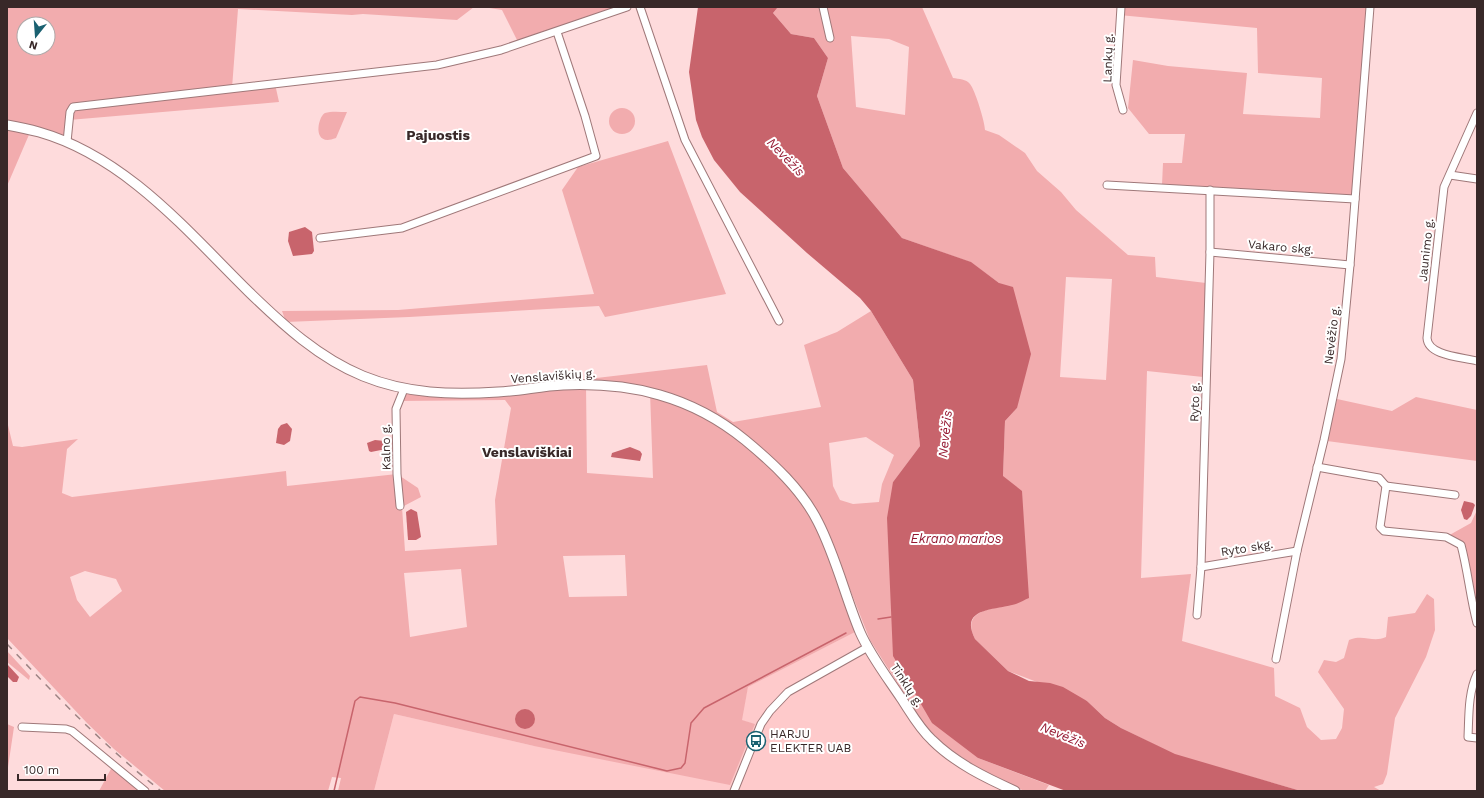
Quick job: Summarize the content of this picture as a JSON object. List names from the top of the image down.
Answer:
{
  "streets": {
    "main road": ["Venslaviškių g.", "Tinklų g."],
    "street": [
      "Lankų g.",
      "Vakaro skg.",
      "Jaunimo g.",
      "Nevėžio g.",
      "Ryto g.",
      "Kalno g.",
      "Ryto skg."
    ]
  },
  "crossings": [
    ["Vakaro skg.", "Nevėžio g."],
    ["Vakaro skg.", "Ryto g."],
    ["Nevėžio g.", "Ryto skg."],
    ["Venslaviškių g.", "Kalno g."],
    ["Venslaviškių g.", "Tinklų g."],
    ["Ryto g.", "Ryto skg."]
  ],
  "districts": ["Pajuostis", "Venslaviškiai"],
  "water": ["Nevėžis", "Ekrano marios"],
  "places": {
    "bus stop": ["HARJU ELEKTER UAB"]
  },
  "scale_bar": "100 m",
  "north": "bottom"
}
